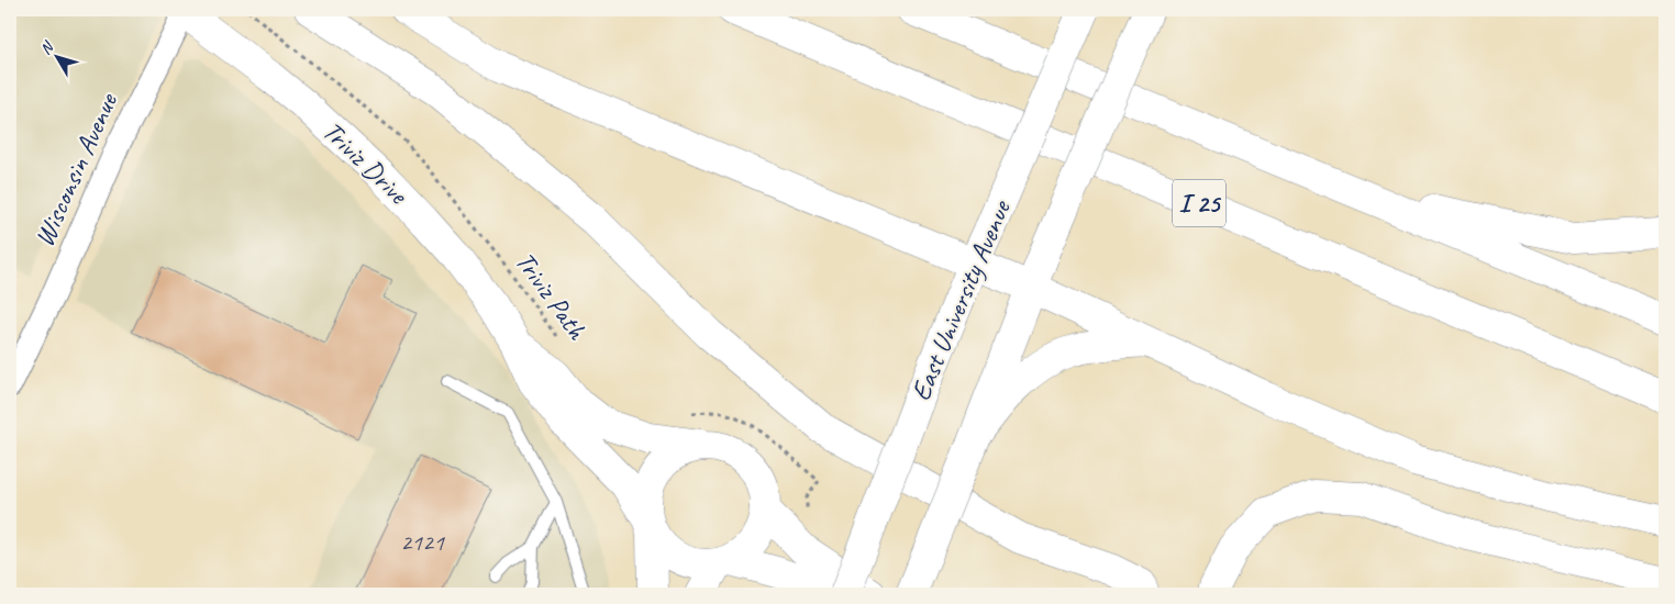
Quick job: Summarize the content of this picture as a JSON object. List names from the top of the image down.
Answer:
{
  "streets": {
    "main road": ["Triviz Drive", "I 25", "East University Avenue"],
    "street": ["Wisconsin Avenue"],
    "path": ["Triviz Path"]
  },
  "crossings": [
    ["Triviz Drive", "Wisconsin Avenue"]
  ],
  "house_numbers": ["2121"],
  "north": "top left"
}
